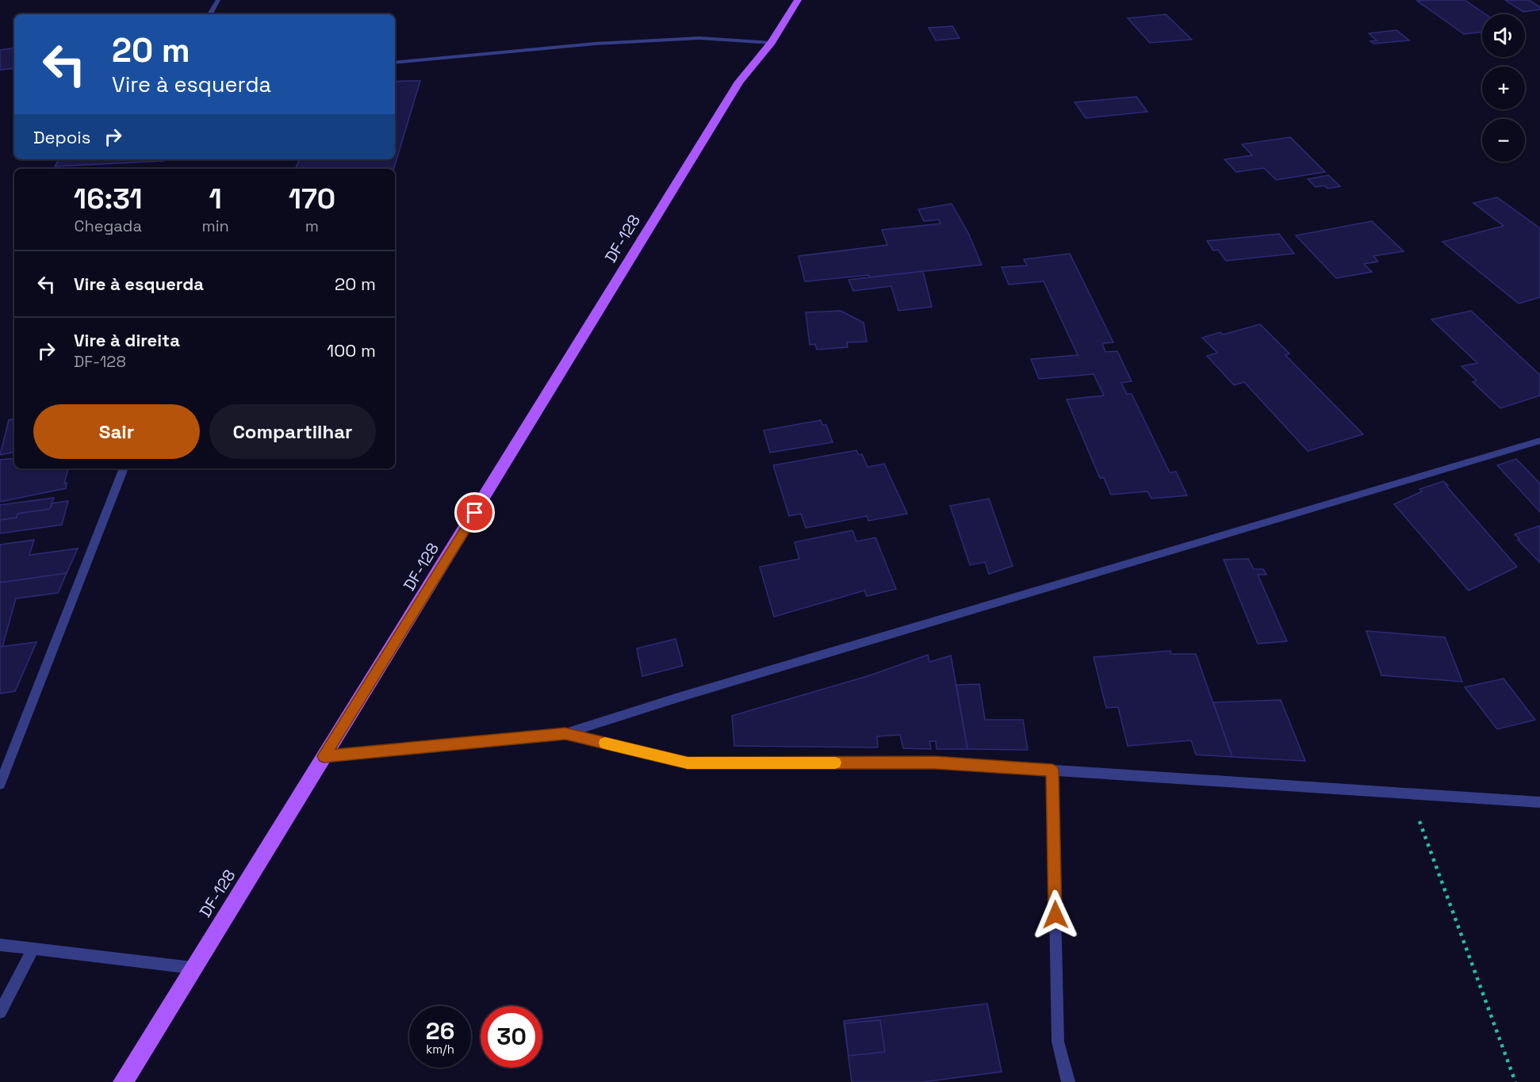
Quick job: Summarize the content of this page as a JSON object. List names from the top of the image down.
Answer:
{
  "streets": {
    "main road": ["DF-128"]
  },
  "page": {
    "map_buttons": ["+", "−"],
    "turn": ["20 m", "Vire à esquerda"],
    "then": "Depois",
    "eta": [
      "16:31",
      "Chegada",
      "1",
      "min",
      "170",
      "m"
    ],
    "list": [
      {
        "name": "Vire à esquerda",
        "value": "20 m"
      },
      {
        "name": "Vire à direita",
        "note": "DF-128",
        "value": "100 m"
      }
    ],
    "buttons": ["Sair", "Compartilhar"],
    "speed": "26 km/h",
    "limit": "30"
  }
}
